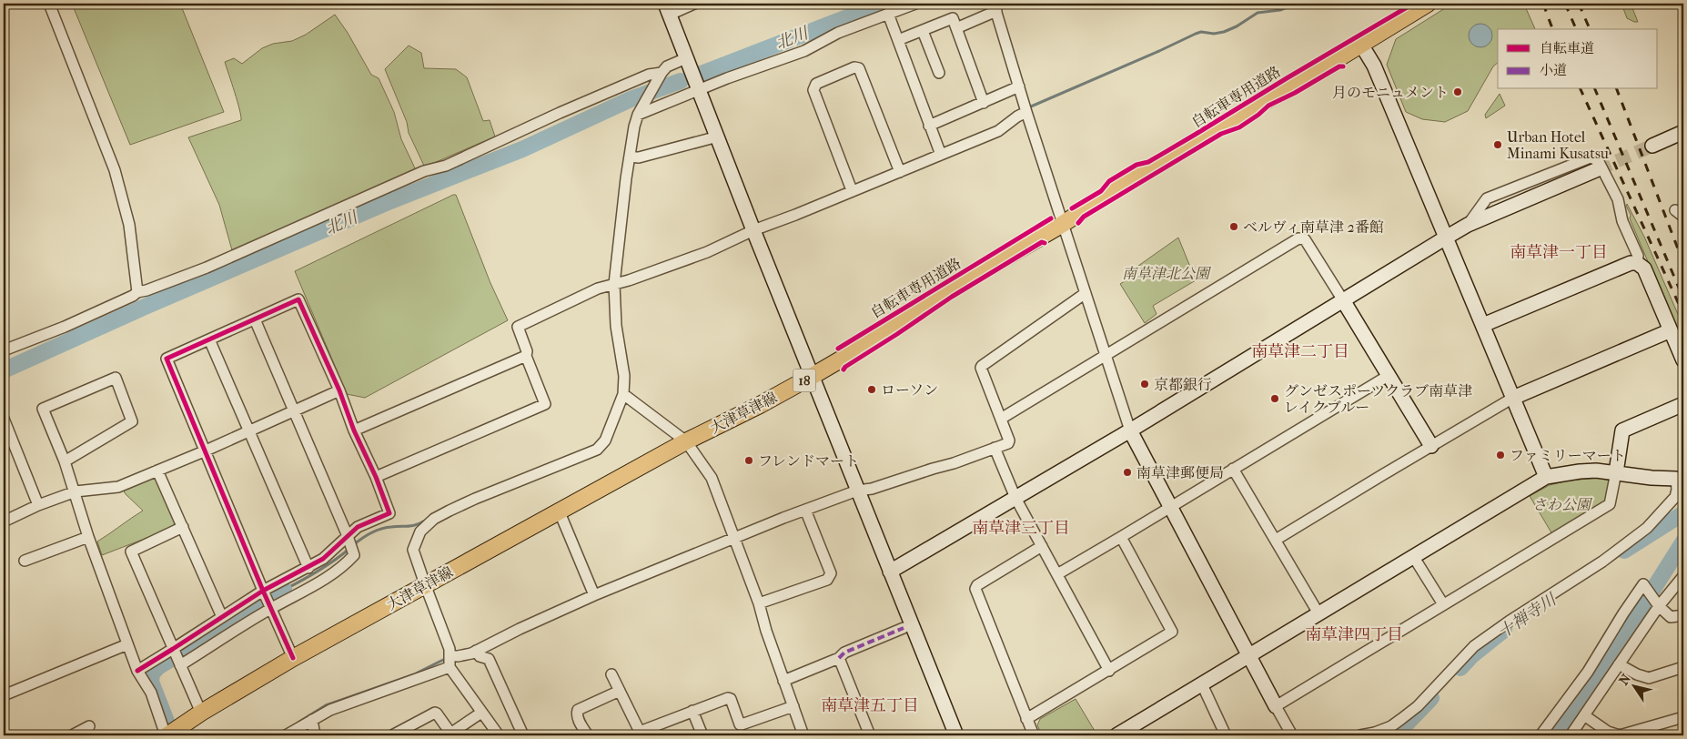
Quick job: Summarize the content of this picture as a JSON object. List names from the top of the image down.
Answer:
{
  "streets": {
    "main road": ["18", "大津草津線"],
    "cycle path": ["自転車専用道路"]
  },
  "districts": [
    "南草津一丁目",
    "南草津二丁目",
    "南草津三丁目",
    "南草津四丁目",
    "南草津五丁目"
  ],
  "water": ["北川", "十禅寺川"],
  "parks": ["南草津北公園", "さわ公園"],
  "places": [
    "月のモニュメント",
    "Urban Hotel Minami Kusatsu",
    "ベルヴィ南草津 2番館",
    "京都銀行",
    "ローソン",
    "グンゼスポーツクラブ南草津 レイクブルー",
    "ファミリーマート",
    "フレンドマート",
    "南草津郵便局"
  ],
  "legend": ["自転車道", "小道"],
  "north": "top left"
}
